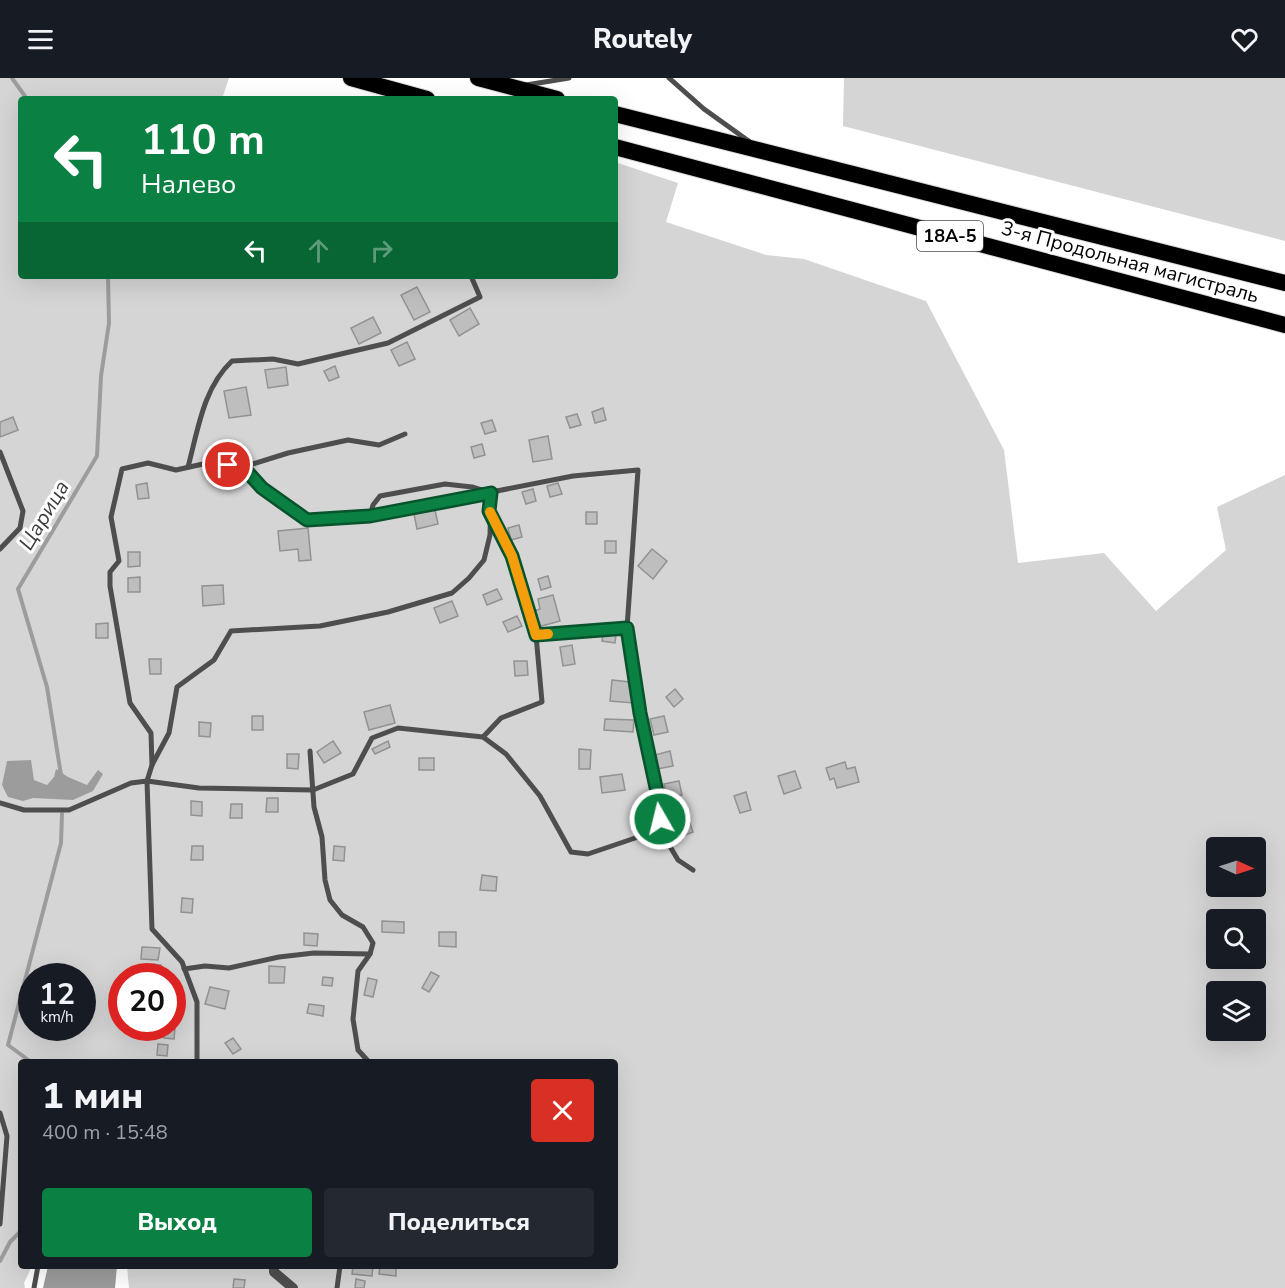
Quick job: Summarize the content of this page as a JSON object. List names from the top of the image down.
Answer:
{
  "streets": {
    "highway": ["18А-5", "3-я Продольная магистраль"]
  },
  "water": ["Царица"],
  "north": "right",
  "page": {
    "header": "Routely",
    "turn": ["110 m", "Налево"],
    "speed": "12 km/h",
    "limit": "20",
    "heading": ["1 мин", "400 m · 15:48"],
    "buttons": ["Выход", "Поделиться"]
  }
}
